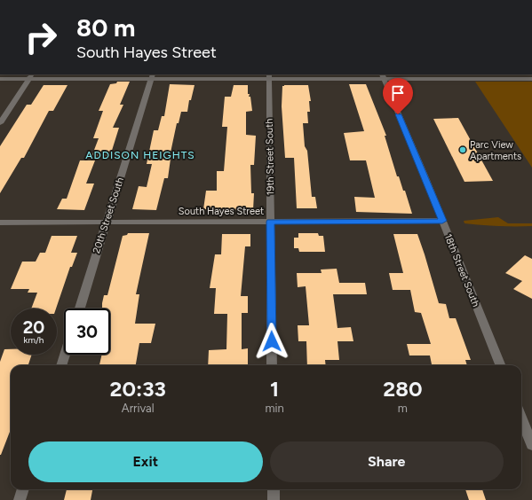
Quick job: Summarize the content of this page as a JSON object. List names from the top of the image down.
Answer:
{
  "streets": {
    "street": [
      "19th Street South",
      "South Hayes Street",
      "20th Street South",
      "18th Street South"
    ]
  },
  "crossings": [
    ["19th Street South", "South Hayes Street"],
    ["South Hayes Street", "20th Street South"],
    ["South Hayes Street", "18th Street South"]
  ],
  "districts": ["ADDISON HEIGHTS"],
  "places": ["Parc View Apartments"],
  "page": {
    "turn": ["80 m", "South Hayes Street"],
    "speed": "20 km/h",
    "limit": "30",
    "eta": [
      "20:33",
      "Arrival",
      "1",
      "min",
      "280",
      "m"
    ],
    "buttons": ["Exit", "Share"]
  }
}
